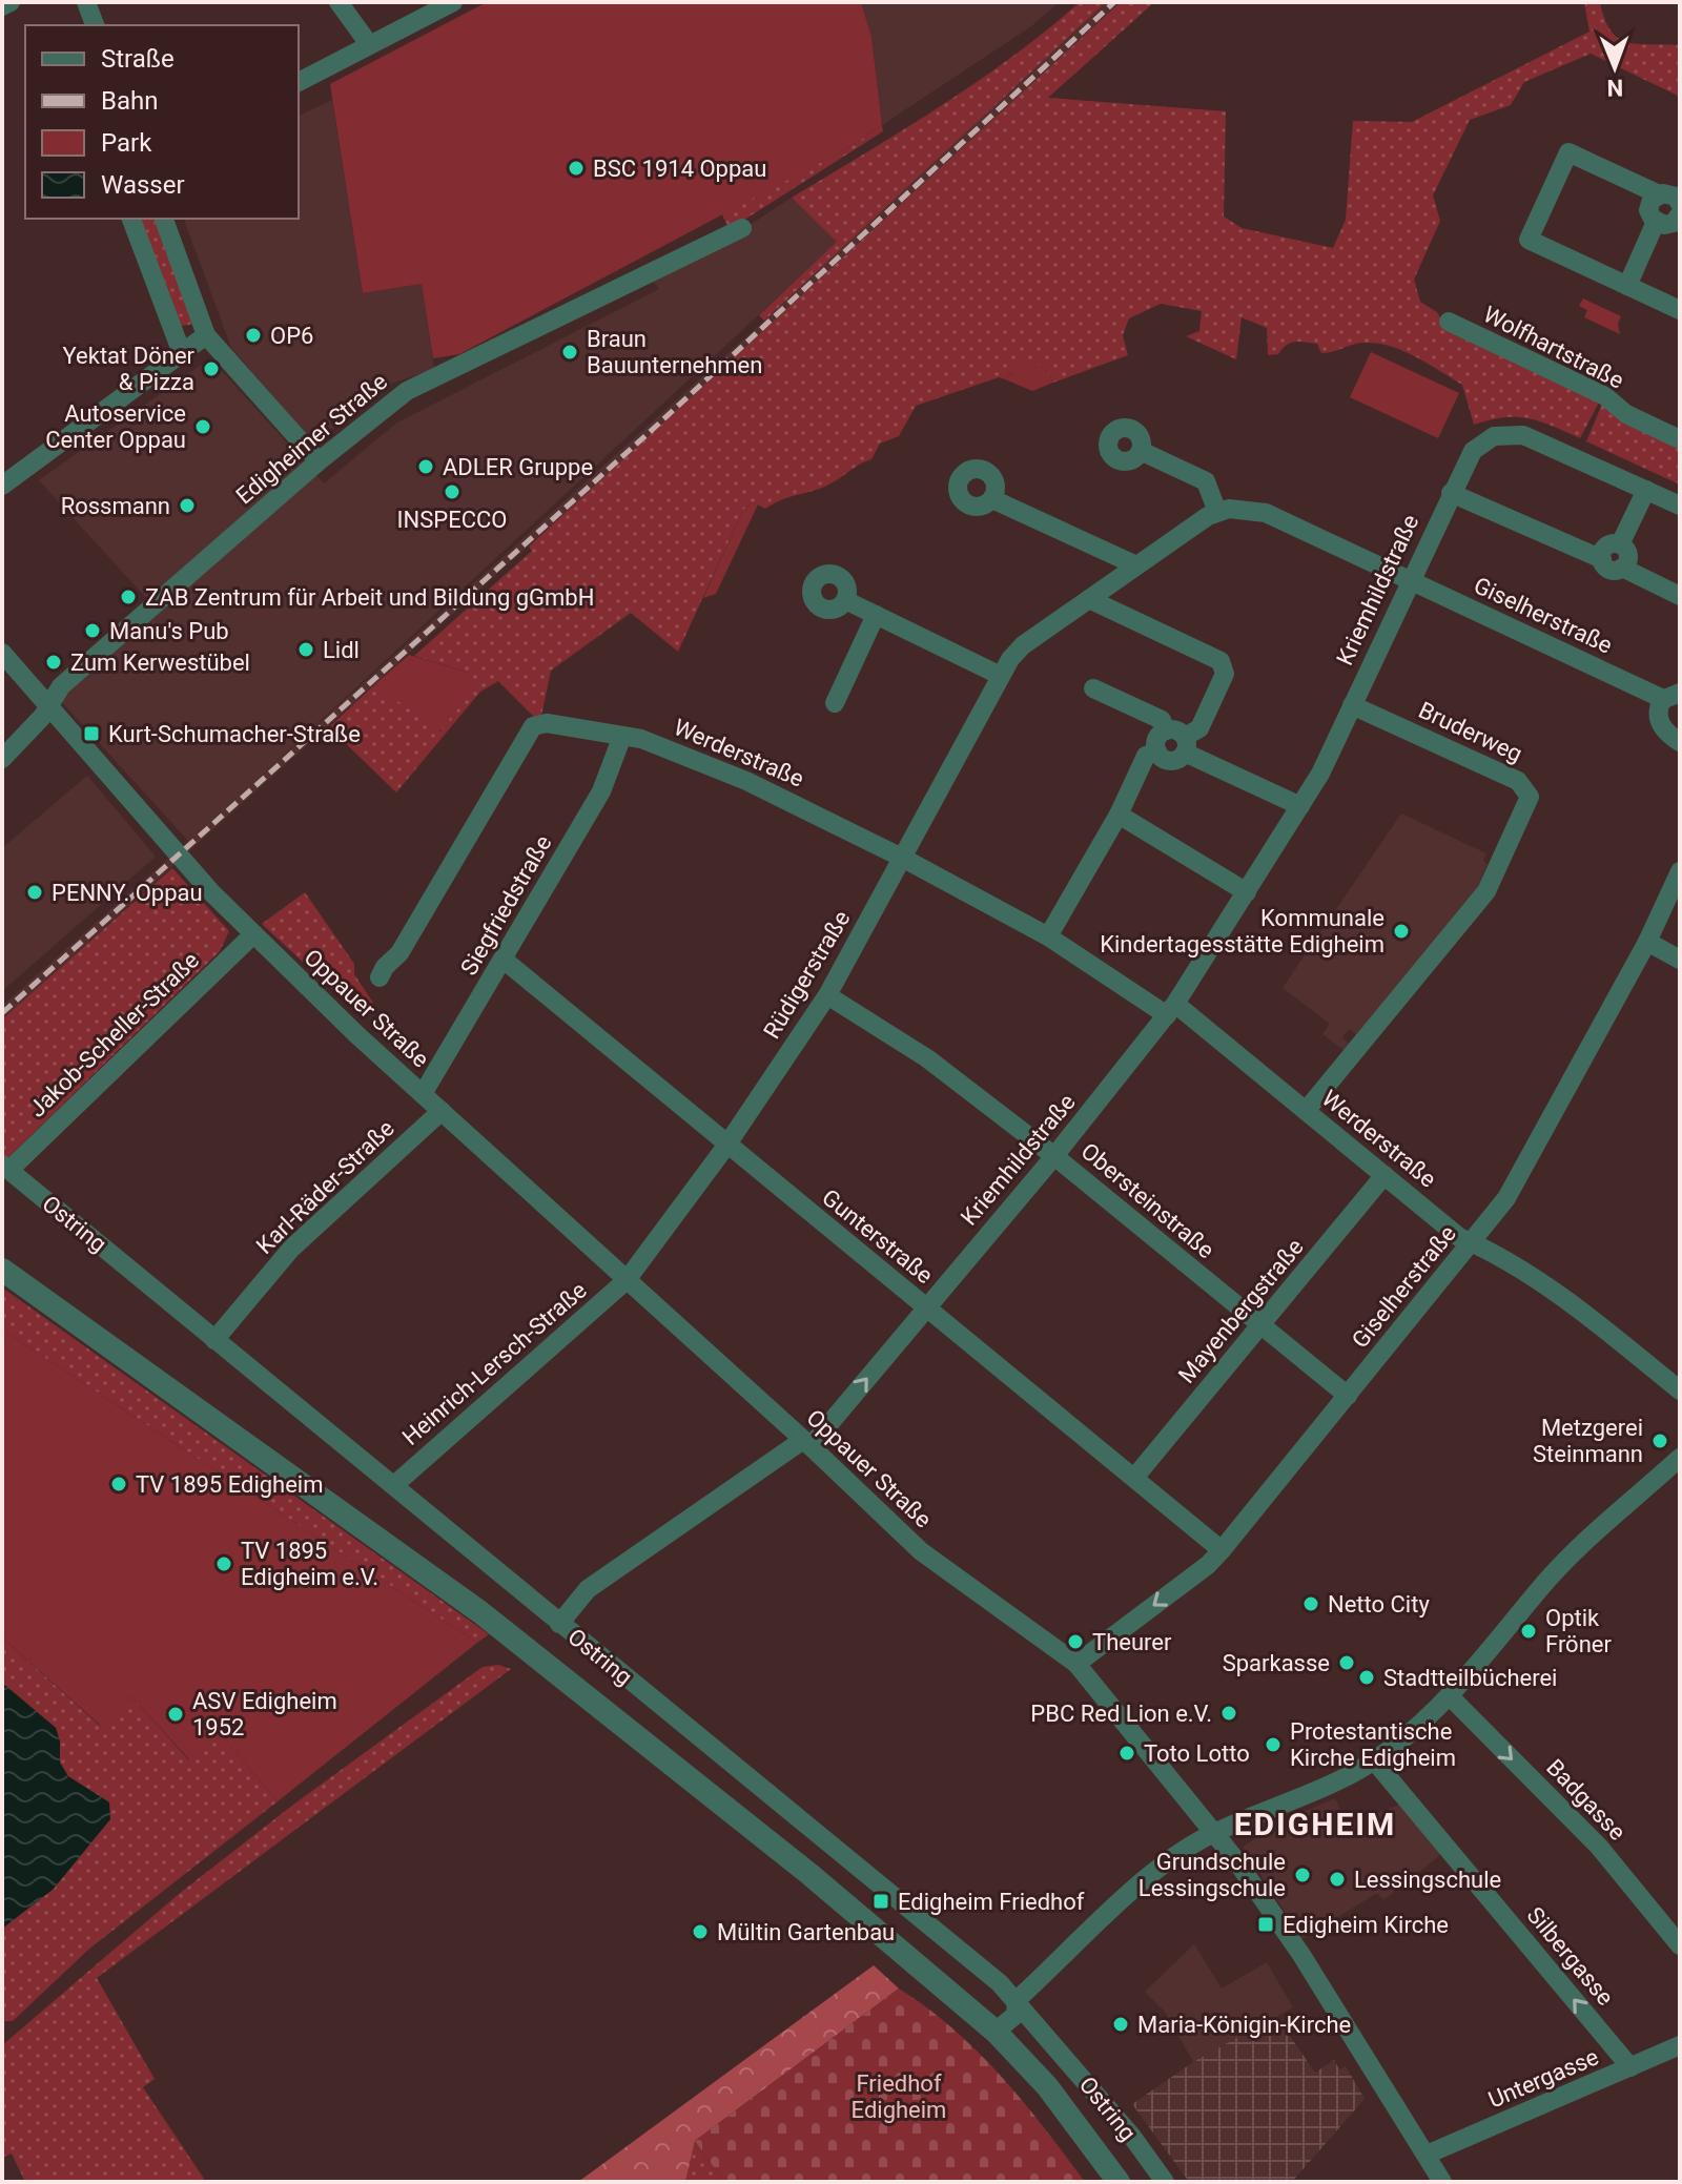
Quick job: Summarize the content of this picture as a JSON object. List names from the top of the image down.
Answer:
{
  "streets": {
    "street": [
      "Wolfhartstraße",
      "Edigheimer Straße",
      "Kriemhildstraße",
      "Giselherstraße",
      "Bruderweg",
      "Werderstraße",
      "Siegfriedstraße",
      "Rüdigerstraße",
      "Oppauer Straße",
      "Jakob-Scheller-Straße",
      "Karl-Räder-Straße",
      "Obersteinstraße",
      "Ostring",
      "Gunterstraße",
      "Mayenbergstraße",
      "Heinrich-Lersch-Straße",
      "Badgasse",
      "Silbergasse",
      "Untergasse"
    ]
  },
  "crossings": [
    ["Edigheimer Straße", "Oppauer Straße"],
    ["Kriemhildstraße", "Giselherstraße"],
    ["Kriemhildstraße", "Bruderweg"],
    ["Kriemhildstraße", "Werderstraße"],
    ["Kriemhildstraße", "Oppauer Straße"],
    ["Kriemhildstraße", "Obersteinstraße"],
    ["Kriemhildstraße", "Ostring"],
    ["Kriemhildstraße", "Gunterstraße"],
    ["Giselherstraße", "Werderstraße"],
    ["Giselherstraße", "Oppauer Straße"],
    ["Giselherstraße", "Obersteinstraße"],
    ["Giselherstraße", "Gunterstraße"],
    ["Bruderweg", "Werderstraße"],
    ["Werderstraße", "Siegfriedstraße"],
    ["Werderstraße", "Rüdigerstraße"],
    ["Werderstraße", "Mayenbergstraße"],
    ["Siegfriedstraße", "Oppauer Straße"],
    ["Siegfriedstraße", "Gunterstraße"],
    ["Rüdigerstraße", "Oppauer Straße"],
    ["Rüdigerstraße", "Obersteinstraße"],
    ["Rüdigerstraße", "Gunterstraße"],
    ["Rüdigerstraße", "Heinrich-Lersch-Straße"],
    ["Oppauer Straße", "Jakob-Scheller-Straße"],
    ["Oppauer Straße", "Karl-Räder-Straße"],
    ["Oppauer Straße", "Heinrich-Lersch-Straße"],
    ["Oppauer Straße", "Untergasse"],
    ["Jakob-Scheller-Straße", "Ostring"],
    ["Karl-Räder-Straße", "Ostring"],
    ["Obersteinstraße", "Mayenbergstraße"],
    ["Ostring", "Heinrich-Lersch-Straße"],
    ["Gunterstraße", "Mayenbergstraße"],
    ["Silbergasse", "Untergasse"]
  ],
  "one_way": ["Badgasse", "Silbergasse"],
  "districts": ["EDIGHEIM"],
  "parks": ["Friedhof Edigheim"],
  "places": {
    "other": [
      "BSC 1914 Oppau",
      "OP6",
      "Braun Bauunternehmen",
      "Yektat Döner & Pizza",
      "Autoservice Center Oppau",
      "ADLER Gruppe",
      "INSPECCO",
      "Rossmann",
      "ZAB Zentrum für Arbeit und Bildung gGmbH",
      "Manu's Pub",
      "Lidl",
      "Zum Kerwestübel",
      "PENNY. Oppau",
      "Kommunale Kindertagesstätte Edigheim",
      "Metzgerei Steinmann",
      "TV 1895 Edigheim",
      "TV 1895 Edigheim e.V.",
      "Netto City",
      "Optik Fröner",
      "Theurer",
      "Sparkasse",
      "Stadtteilbücherei",
      "PBC Red Lion e.V.",
      "ASV Edigheim 1952",
      "Protestantische Kirche Edigheim",
      "Toto Lotto",
      "Grundschule Lessingschule",
      "Lessingschule",
      "Mültin Gartenbau",
      "Maria-Königin-Kirche"
    ],
    "transit": ["Kurt-Schumacher-Straße", "Edigheim Friedhof", "Edigheim Kirche"]
  },
  "legend": [
    "Straße",
    "Bahn",
    "Park",
    "Wasser"
  ],
  "north": "bottom"
}
